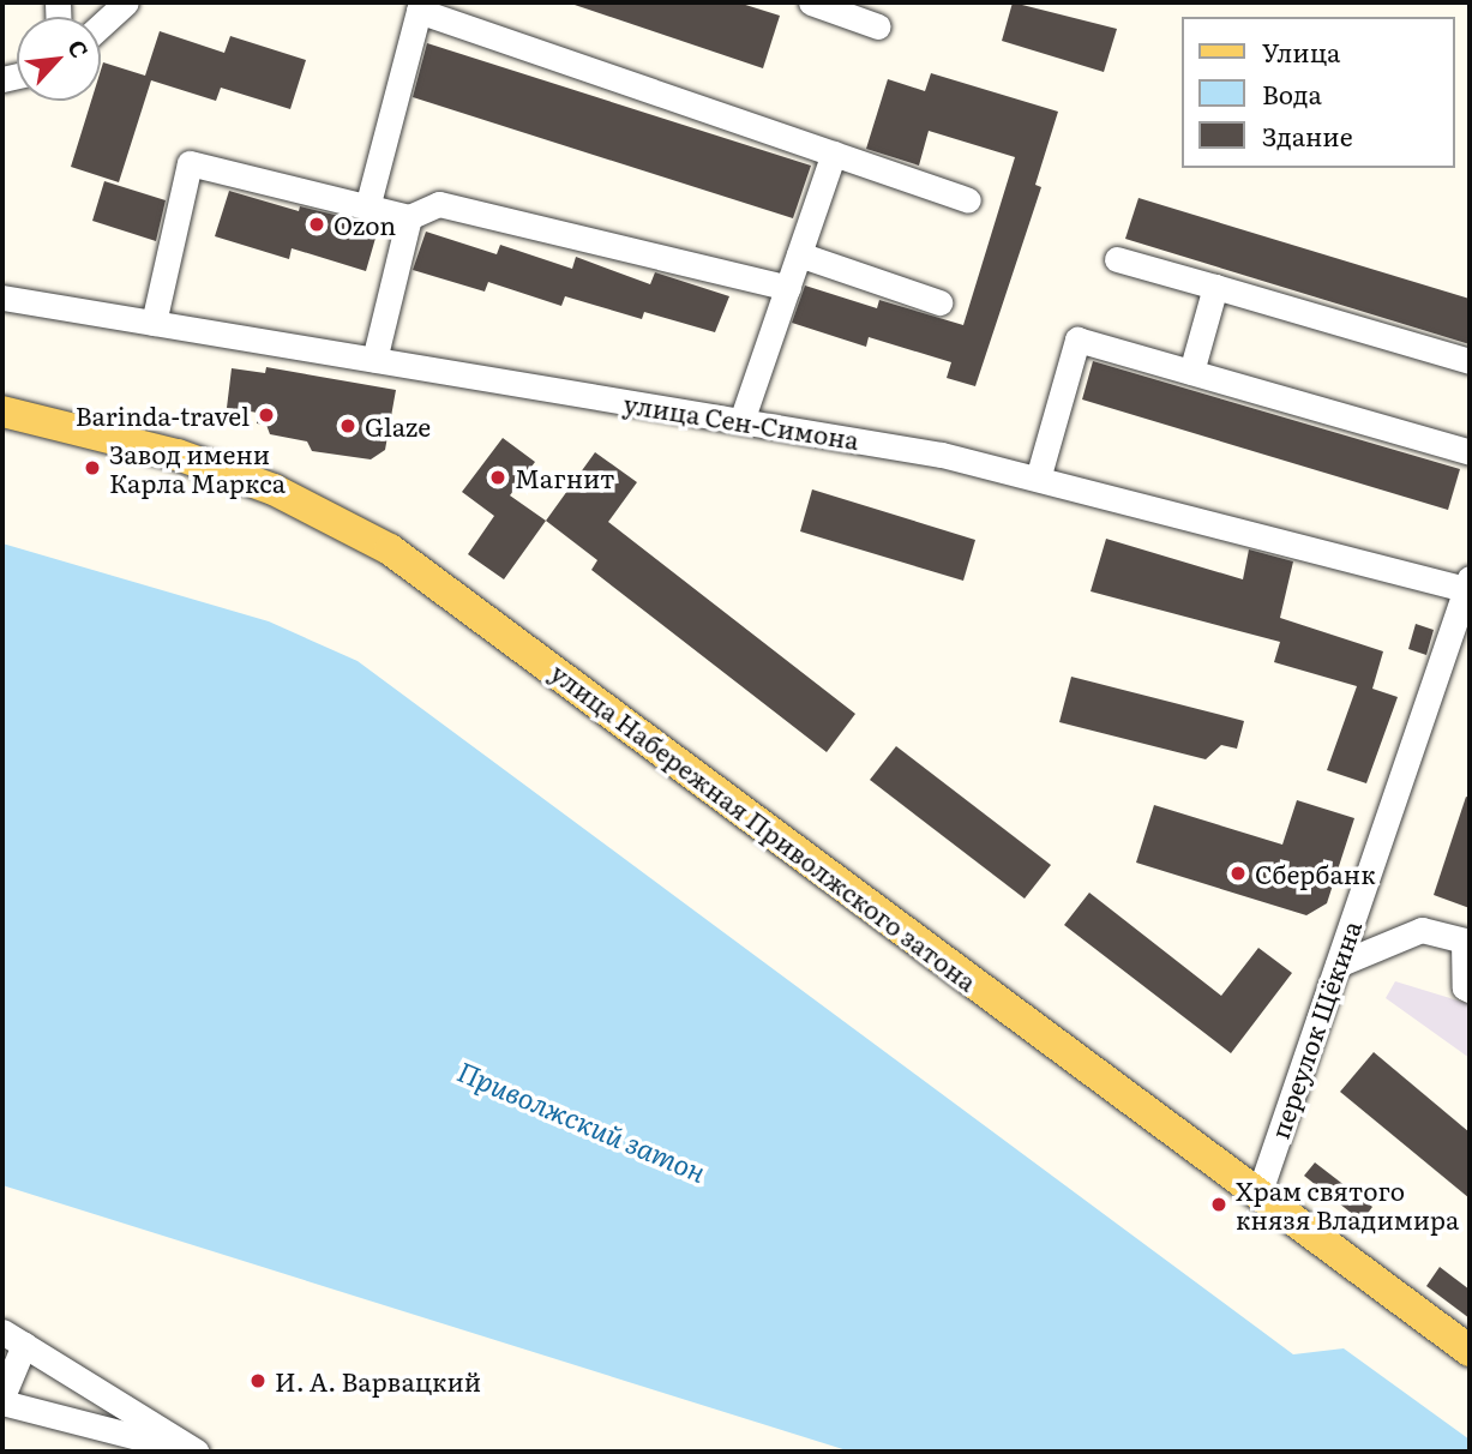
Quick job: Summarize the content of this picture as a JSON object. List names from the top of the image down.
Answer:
{
  "streets": {
    "main road": ["улица Набережная Приволжского затона"],
    "street": ["улица Сен-Симона", "переулок Щёкина"]
  },
  "crossings": [
    ["улица Сен-Симона", "переулок Щёкина"],
    ["улица Набережная Приволжского затона", "переулок Щёкина"]
  ],
  "water": ["Приволжский затон"],
  "places": [
    "Ozon",
    "Barinda-travel",
    "Glaze",
    "Завод имени Карла Маркса",
    "Магнит",
    "Сбербанк",
    "Храм святого князя Владимира",
    "И. А. Варвацкий"
  ],
  "legend": ["Улица", "Вода", "Здание"],
  "north": "top right"
}
